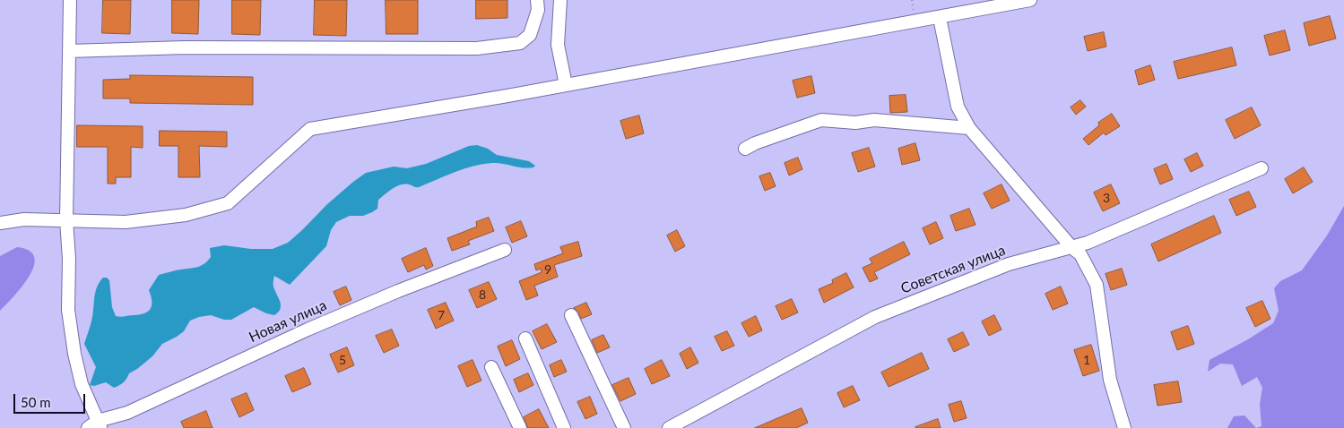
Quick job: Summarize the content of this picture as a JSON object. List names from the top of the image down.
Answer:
{
  "streets": {
    "street": ["Советская улица", "Новая улица"]
  },
  "house_numbers": [
    "3",
    "9",
    "8",
    "7",
    "5",
    "1"
  ],
  "scale_bar": "50 m"
}
